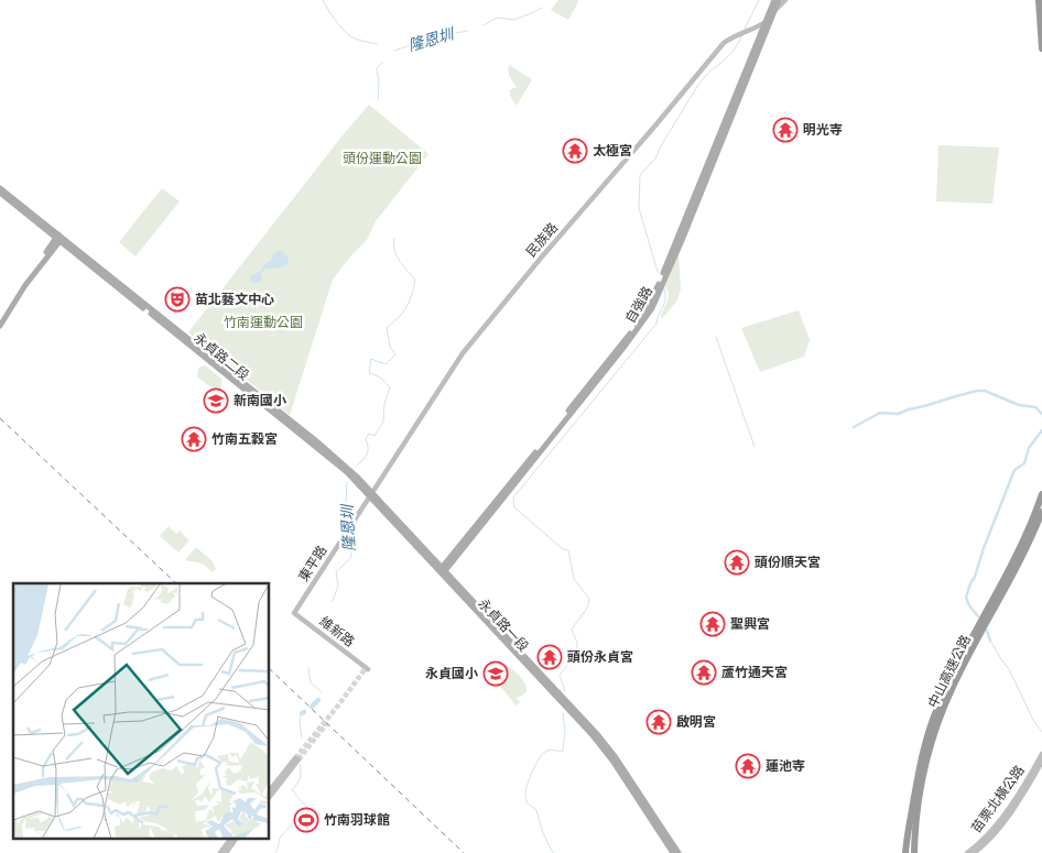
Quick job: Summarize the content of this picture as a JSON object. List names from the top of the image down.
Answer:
{
  "streets": {
    "highway": ["中山高速公路"],
    "main road": [
      "民族路",
      "自強路",
      "永貞路二段",
      "東平路",
      "永貞路一段",
      "維新路",
      "苗栗北橫公路"
    ]
  },
  "crossings": [
    ["民族路", "自強路"],
    ["民族路", "永貞路二段"],
    ["民族路", "東平路"],
    ["民族路", "永貞路一段"],
    ["自強路", "永貞路一段"],
    ["永貞路二段", "永貞路一段"],
    ["東平路", "維新路"]
  ],
  "water": ["隆恩圳"],
  "parks": ["頭份運動公園", "竹南運動公園"],
  "places": {
    "temple": [
      "明光寺",
      "太極宮",
      "竹南五穀宮",
      "頭份順天宮",
      "聖興宮",
      "頭份永貞宮",
      "蘆竹通天宮",
      "啟明宮",
      "蓮池寺"
    ],
    "theatre": ["苗北藝文中心"],
    "school or university": ["新南國小", "永貞國小"],
    "sports": ["竹南羽球館"]
  }
}
